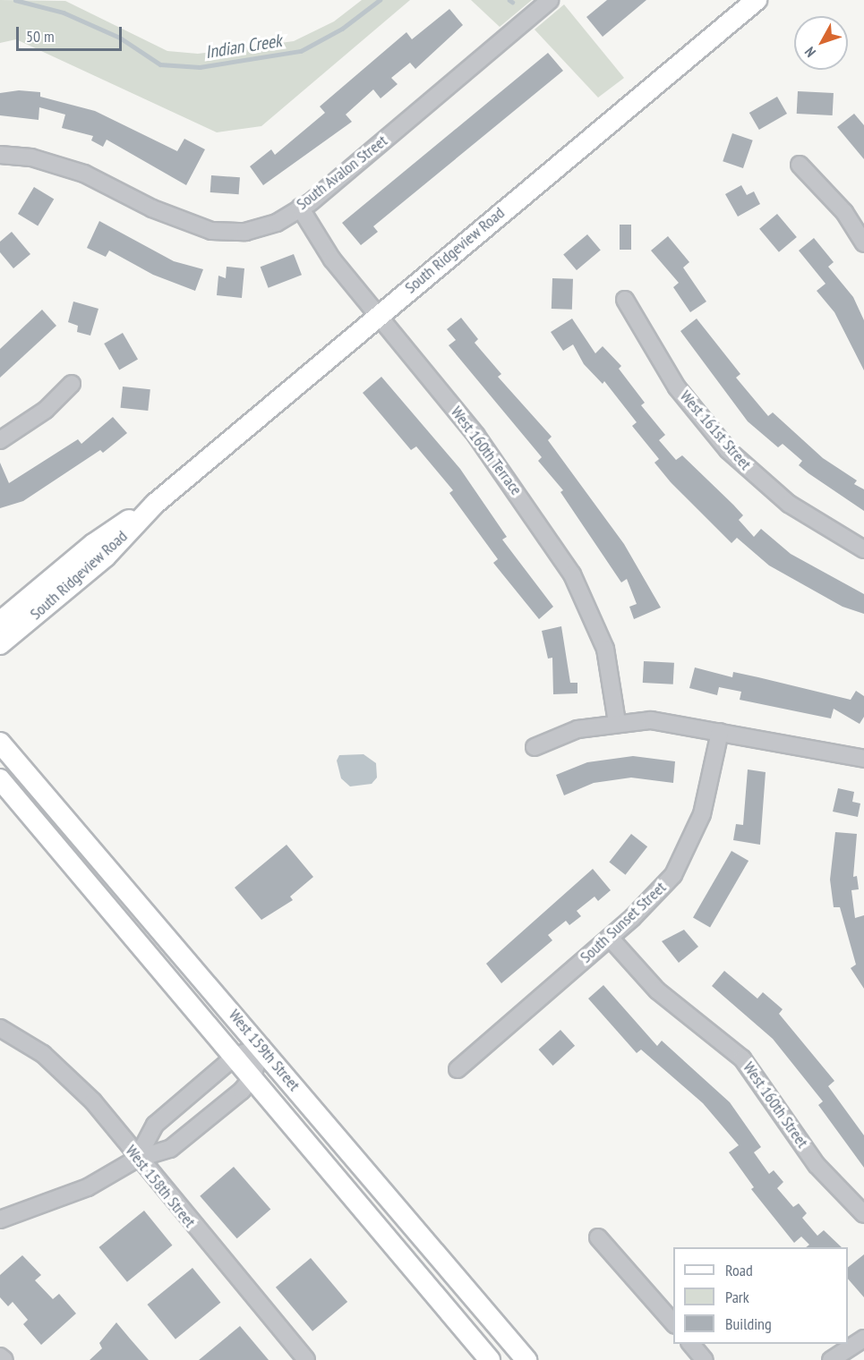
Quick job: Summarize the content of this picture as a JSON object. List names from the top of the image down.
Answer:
{
  "streets": {
    "main road": ["South Ridgeview Road", "West 159th Street"],
    "street": [
      "South Avalon Street",
      "West 161st Street",
      "West 160th Terrace",
      "South Sunset Street",
      "West 160th Street",
      "West 158th Street"
    ]
  },
  "crossings": [
    ["South Avalon Street", "West 160th Terrace"],
    ["South Ridgeview Road", "West 160th Terrace"],
    ["South Sunset Street", "West 160th Street"]
  ],
  "water": ["Indian Creek"],
  "legend": ["Road", "Park", "Building"],
  "scale_bar": "50 m",
  "north": "bottom left"
}
